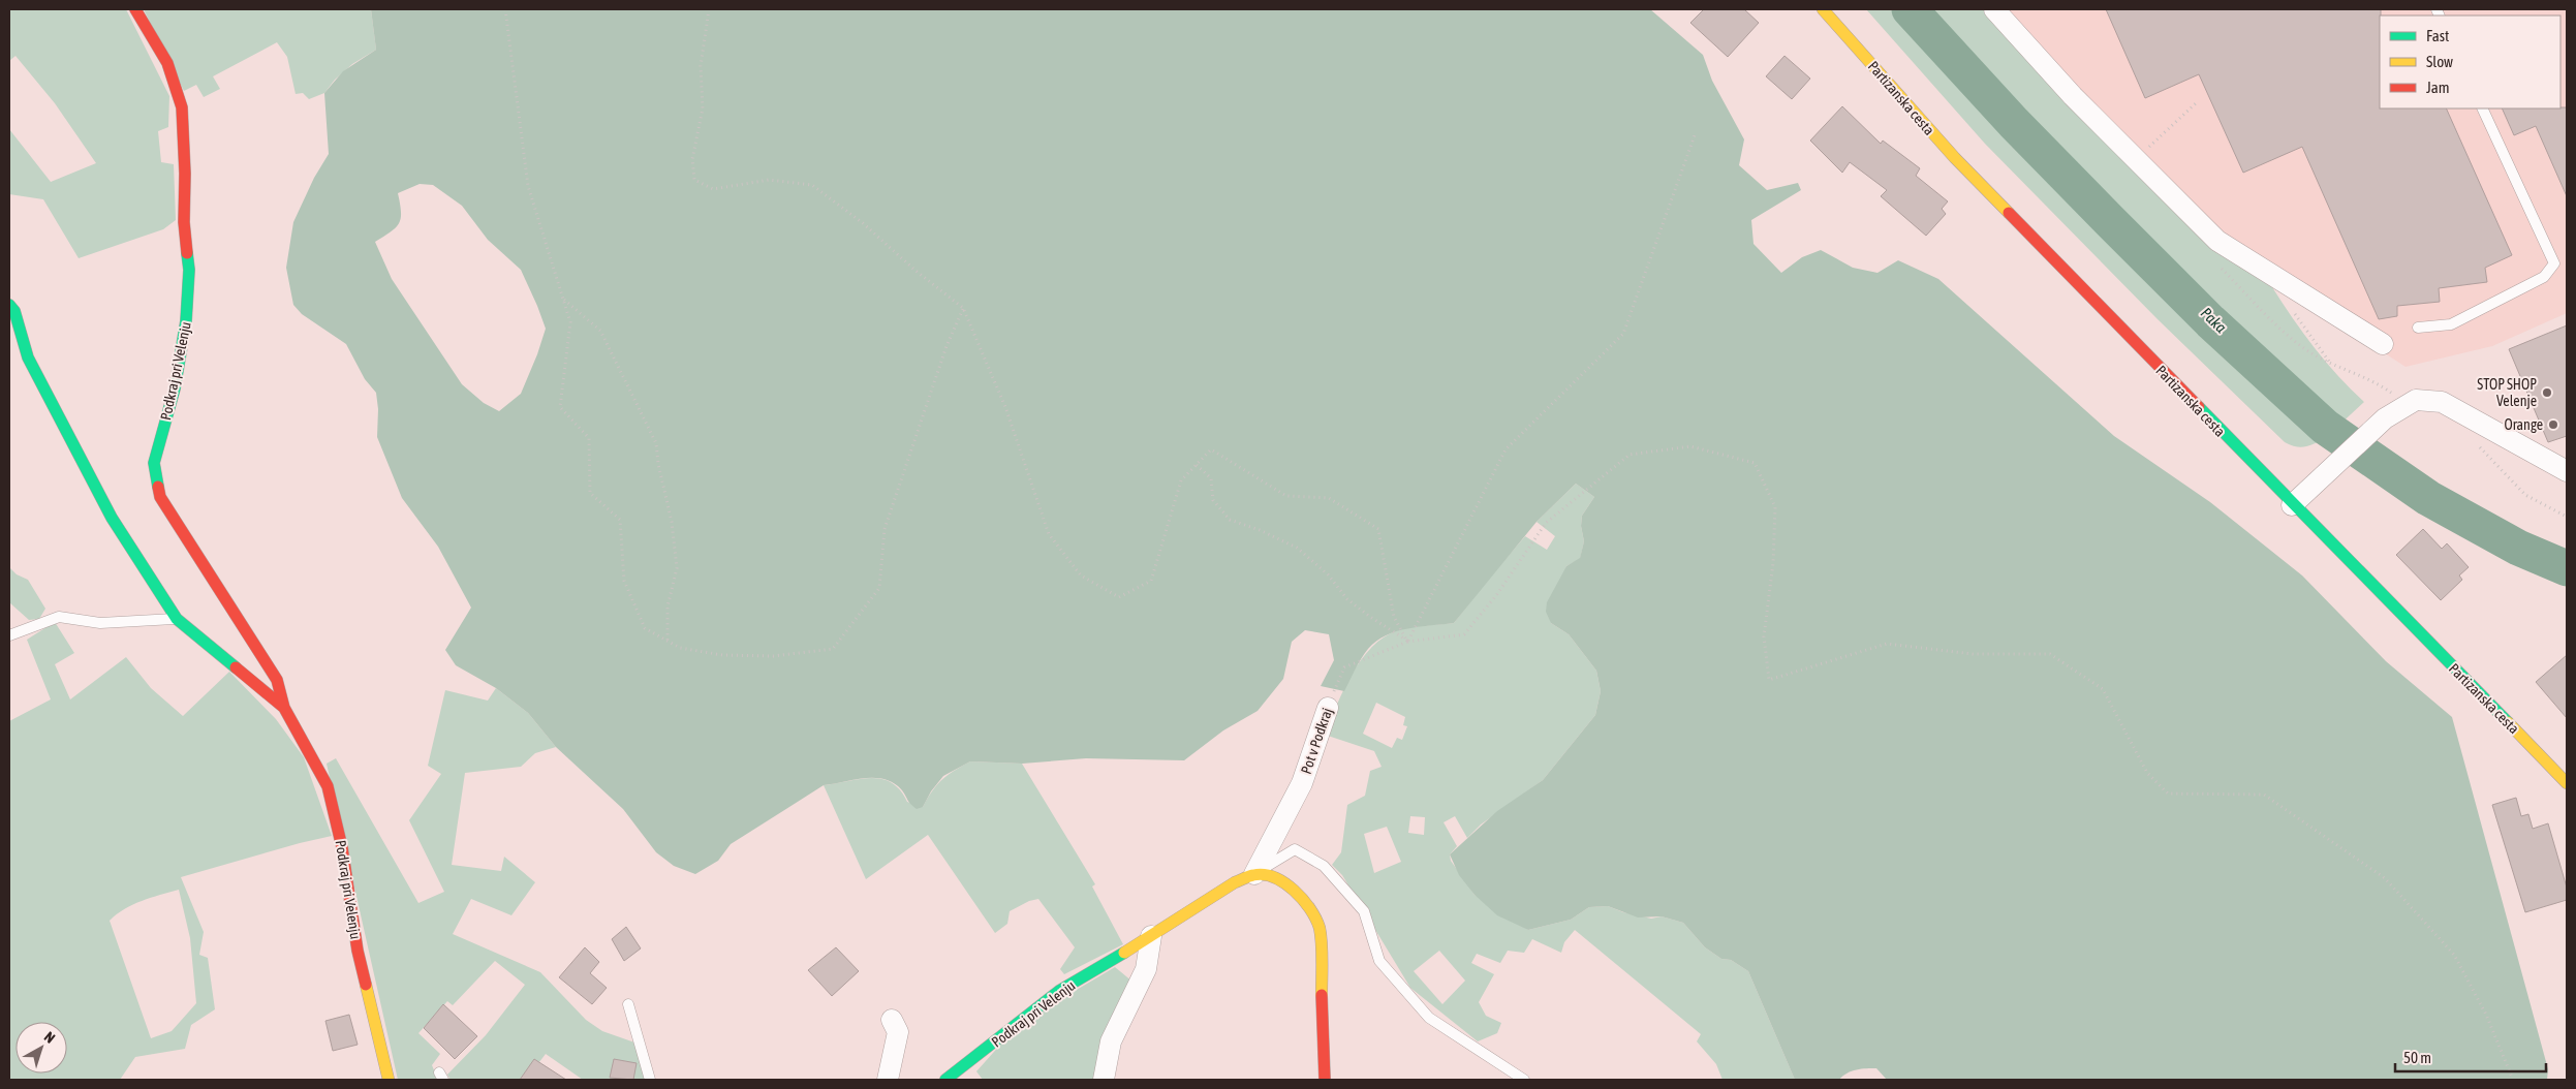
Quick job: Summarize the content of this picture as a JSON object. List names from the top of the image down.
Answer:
{
  "streets": {
    "street": ["Partizanska cesta", "Podkraj pri Velenju", "Pot v Podkraj"]
  },
  "crossings": [
    ["Podkraj pri Velenju", "Pot v Podkraj"]
  ],
  "water": ["Paka"],
  "places": ["STOP SHOP Velenje", "Orange"],
  "legend": ["Fast", "Slow", "Jam"],
  "scale_bar": "50 m",
  "north": "top right"
}
